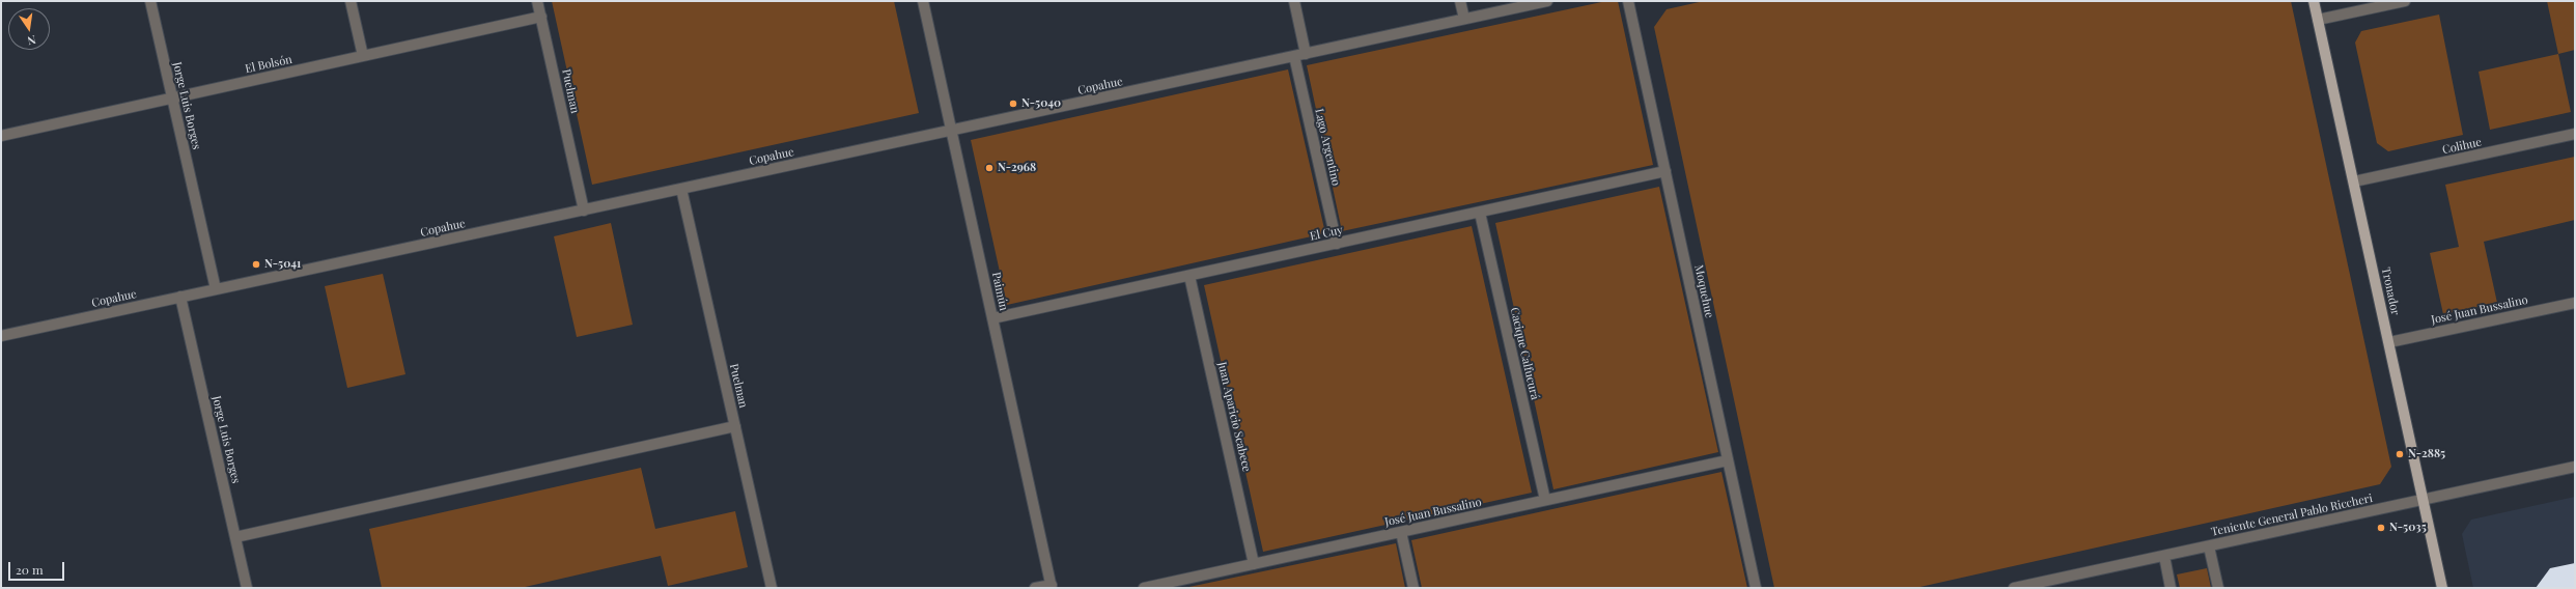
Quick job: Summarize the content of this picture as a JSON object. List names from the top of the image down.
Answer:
{
  "streets": {
    "main road": ["Tronador"],
    "street": [
      "El Bolsón",
      "Copahue",
      "Puelman",
      "Jorge Luis Borges",
      "Colihue",
      "Lago Argentino",
      "El Cuy",
      "Paimún",
      "Moquehue",
      "José Juan Bussalino",
      "Cacique Calfucurá",
      "Juan Aparicio Scabece",
      "Teniente General Pablo Riccheri"
    ]
  },
  "crossings": [
    ["El Bolsón", "Puelman"],
    ["El Bolsón", "Jorge Luis Borges"],
    ["Copahue", "Puelman"],
    ["Copahue", "Jorge Luis Borges"],
    ["Copahue", "Lago Argentino"],
    ["Copahue", "Paimún"],
    ["Colihue", "Tronador"],
    ["Lago Argentino", "El Cuy"],
    ["El Cuy", "Paimún"],
    ["El Cuy", "Moquehue"],
    ["El Cuy", "Cacique Calfucurá"],
    ["El Cuy", "Juan Aparicio Scabece"],
    ["Moquehue", "José Juan Bussalino"],
    ["Tronador", "José Juan Bussalino"],
    ["Tronador", "Teniente General Pablo Riccheri"],
    ["José Juan Bussalino", "Cacique Calfucurá"],
    ["José Juan Bussalino", "Juan Aparicio Scabece"]
  ],
  "places": [
    "N-5040",
    "N-2968",
    "N-5041",
    "N-2885",
    "N-5035"
  ],
  "scale_bar": "20 m",
  "north": "bottom"
}
